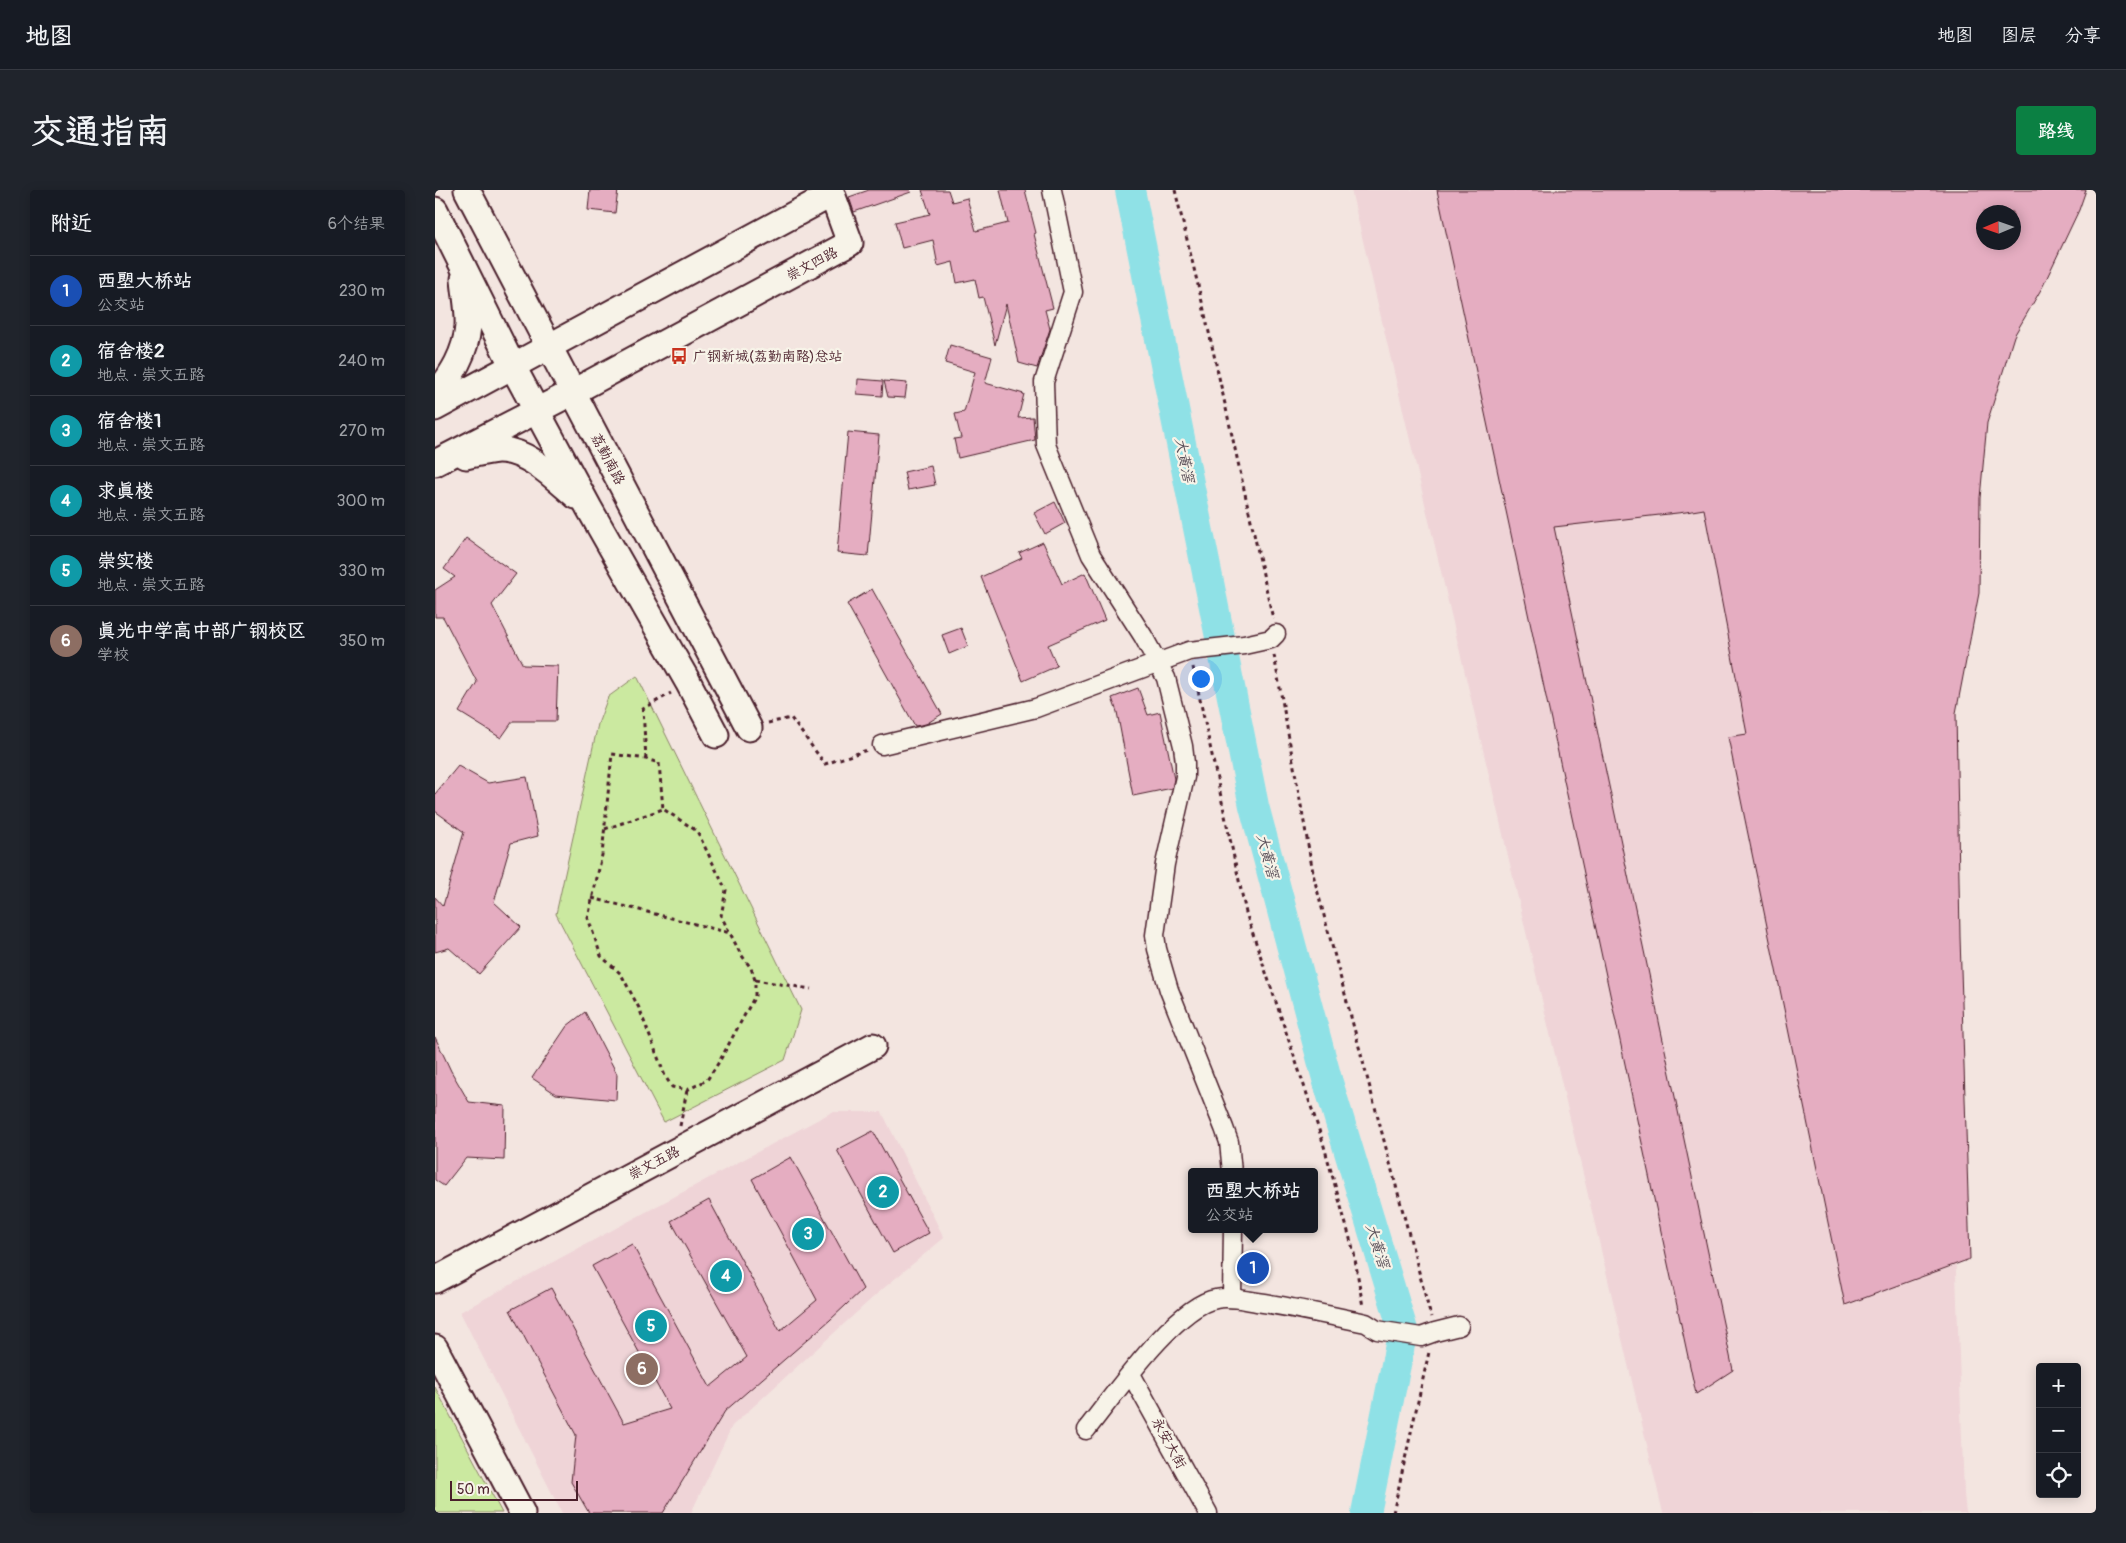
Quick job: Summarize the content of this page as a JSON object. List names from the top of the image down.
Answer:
{
  "streets": {
    "street": [
      "崇文四路",
      "荔勤南路",
      "崇文五路",
      "永安大街"
    ]
  },
  "crossings": [
    ["崇文四路", "荔勤南路"]
  ],
  "water": ["大黄滘"],
  "places": {
    "bus stop": ["广钢新城(荔勤南路)总站"]
  },
  "scale_bar": "50 m",
  "north": "left",
  "page": {
    "header": "地图",
    "nav": ["地图", "图层", "分享"],
    "buttons": "路线",
    "title": "交通指南",
    "heading": ["附近", "6个结果"],
    "list": [
      {
        "mark": "1",
        "name": "西塱大桥站",
        "note": "公交站",
        "value": "230 m"
      },
      {
        "mark": "2",
        "name": "宿舍楼2",
        "note": "地点 · 崇文五路",
        "value": "240 m"
      },
      {
        "mark": "3",
        "name": "宿舍楼1",
        "note": "地点 · 崇文五路",
        "value": "270 m"
      },
      {
        "mark": "4",
        "name": "求真楼",
        "note": "地点 · 崇文五路",
        "value": "300 m"
      },
      {
        "mark": "5",
        "name": "崇实楼",
        "note": "地点 · 崇文五路",
        "value": "330 m"
      },
      {
        "mark": "6",
        "name": "真光中学高中部广钢校区",
        "note": "学校",
        "value": "350 m"
      }
    ],
    "popup": ["西塱大桥站", "公交站"],
    "pins": [
      "2",
      "3",
      "1",
      "4",
      "5",
      "6"
    ],
    "map_buttons": ["+", "−"],
    "scale": "50 m"
  }
}
